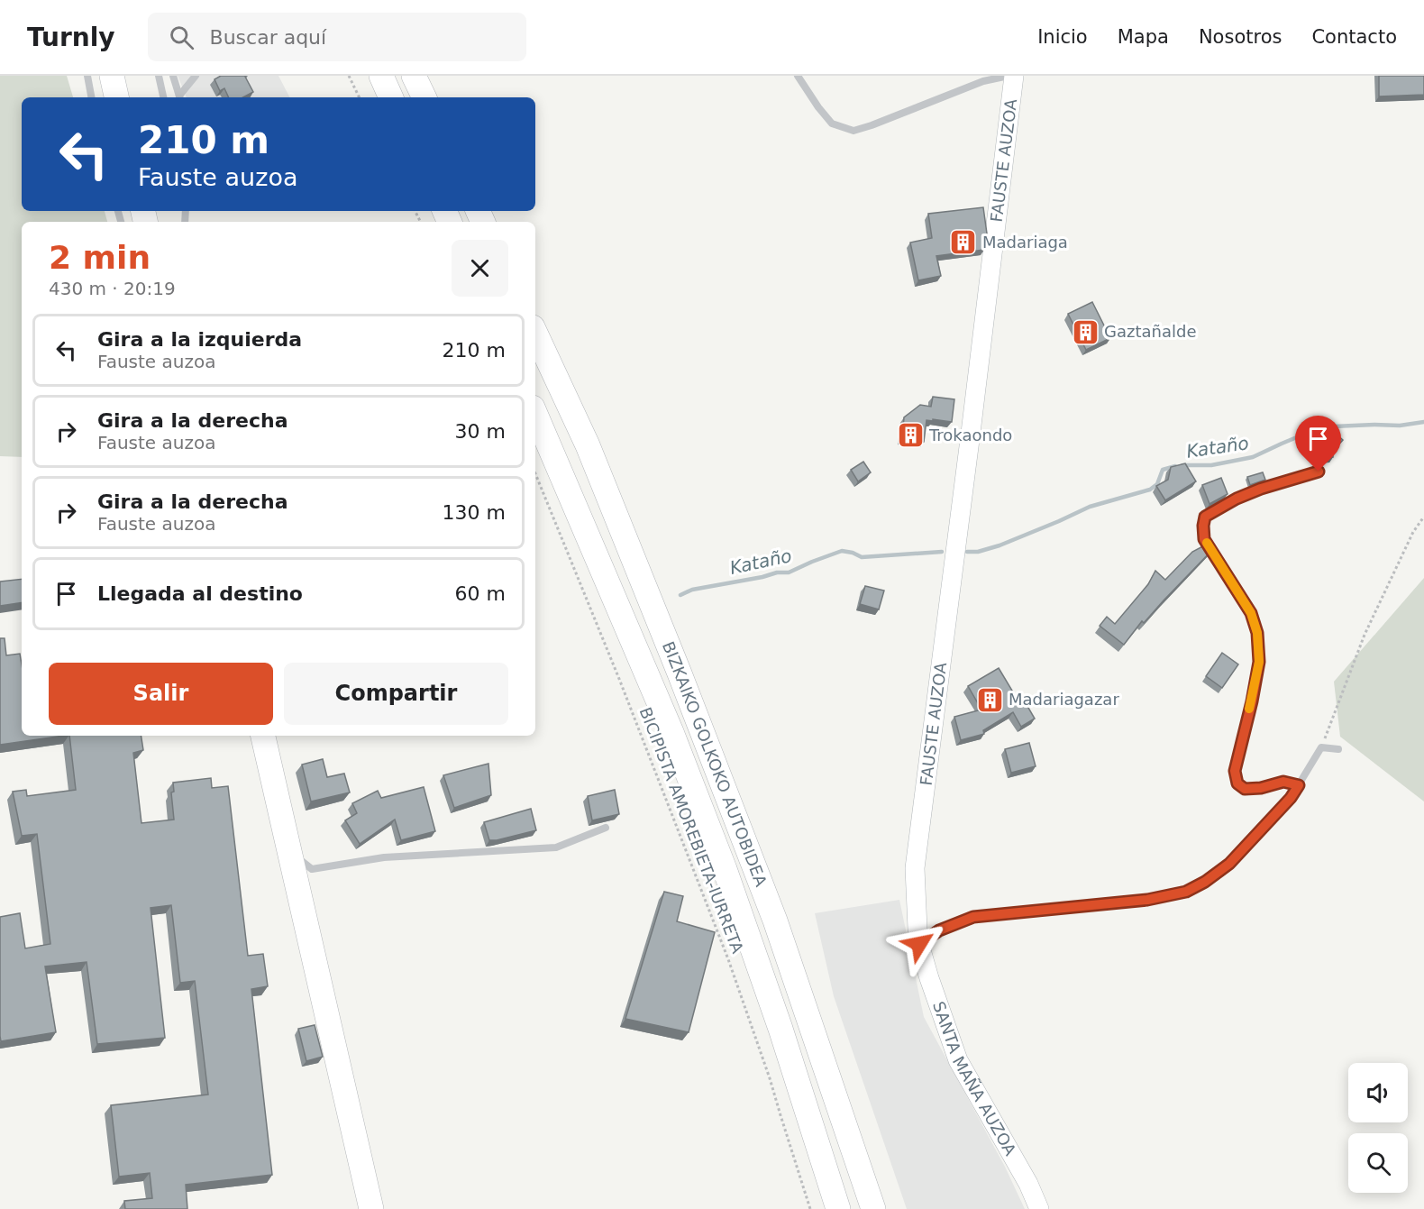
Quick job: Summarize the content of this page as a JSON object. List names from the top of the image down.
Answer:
{
  "streets": {
    "highway": ["BIZKAIKO GOLKOKO AUTOBIDEA"],
    "street": ["FAUSTE AUZOA", "SANTA MAÑA AUZOA"],
    "path": ["BICIPISTA AMOREBIETA-IURRETA"]
  },
  "crossings": [
    ["FAUSTE AUZOA", "SANTA MAÑA AUZOA"]
  ],
  "water": ["Kataño"],
  "places": {
    "building": [
      "Madariaga",
      "Gaztañalde",
      "Trokaondo",
      "Madariagazar"
    ]
  },
  "page": {
    "header": "Turnly",
    "search": "Buscar aquí",
    "nav": [
      "Inicio",
      "Mapa",
      "Nosotros",
      "Contacto"
    ],
    "turn": ["210 m", "Fauste auzoa"],
    "heading": ["2 min", "430 m · 20:19"],
    "list": [
      {
        "name": "Gira a la izquierda",
        "note": "Fauste auzoa",
        "value": "210 m"
      },
      {
        "name": "Gira a la derecha",
        "note": "Fauste auzoa",
        "value": "30 m"
      },
      {
        "name": "Gira a la derecha",
        "note": "Fauste auzoa",
        "value": "130 m"
      },
      {
        "name": "Llegada al destino",
        "value": "60 m"
      }
    ],
    "buttons": ["Salir", "Compartir"]
  }
}
